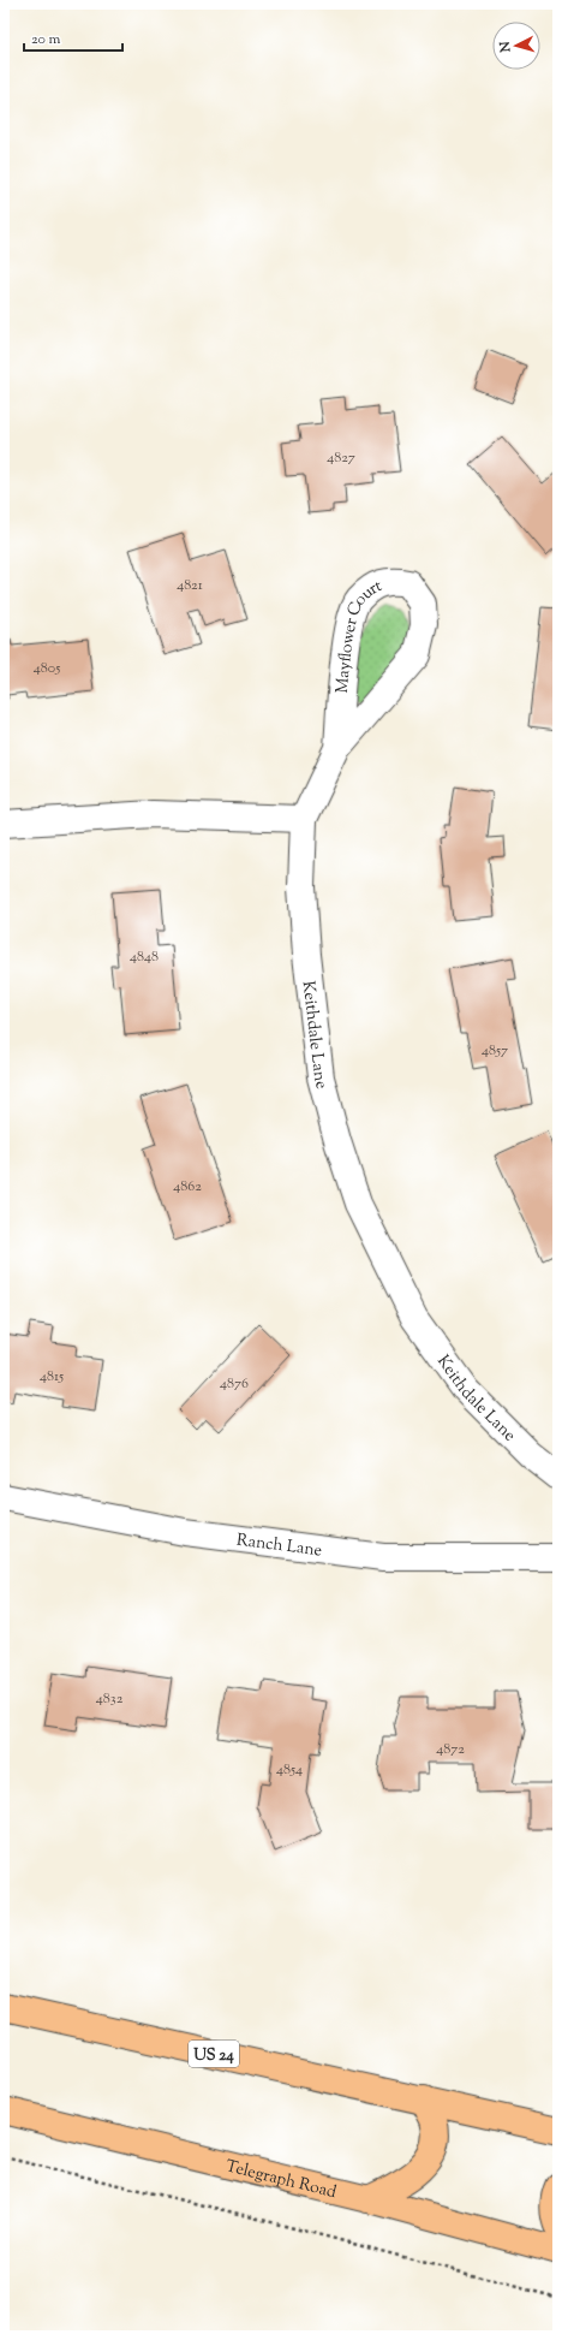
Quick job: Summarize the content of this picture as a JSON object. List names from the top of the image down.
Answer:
{
  "streets": {
    "highway": ["US 24", "Telegraph Road"],
    "street": ["Mayflower Court", "Keithdale Lane", "Ranch Lane"]
  },
  "crossings": [
    ["Mayflower Court", "Keithdale Lane"]
  ],
  "house_numbers": [
    "4827",
    "4821",
    "4805",
    "4848",
    "4857",
    "4862",
    "4815",
    "4876",
    "4832",
    "4872",
    "4854"
  ],
  "scale_bar": "20 m",
  "north": "left"
}
